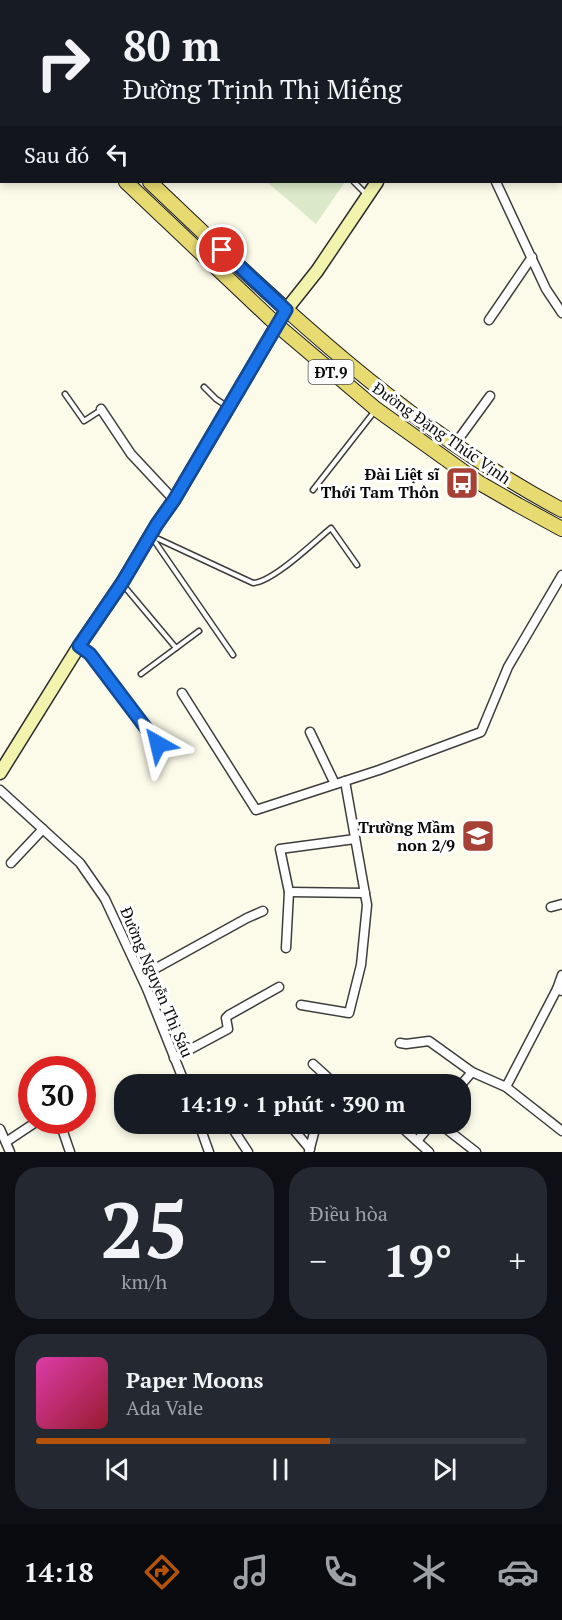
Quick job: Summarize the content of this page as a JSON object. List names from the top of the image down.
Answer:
{
  "streets": {
    "main road": ["ĐT.9", "Đường Đặng Thúc Vịnh"],
    "street": ["Đường Nguyễn Thị Sáu"]
  },
  "places": {
    "bus stop": ["Đài Liệt sĩ Thới Tam Thôn"],
    "school or university": ["Trường Mầm non 2/9"]
  },
  "page": {
    "turn": ["80 m", "Đường Trịnh Thị Miếng"],
    "then": "Sau đó",
    "limit": "30",
    "trip": "14:19 · 1 phút · 390 m",
    "tile": [
      ["25", "km/h"],
      "Điều hòa"
    ],
    "heat": ["−", "19°", "+"],
    "song": ["Paper Moons", "Ada Vale"],
    "tabs": "14:18"
  }
}
